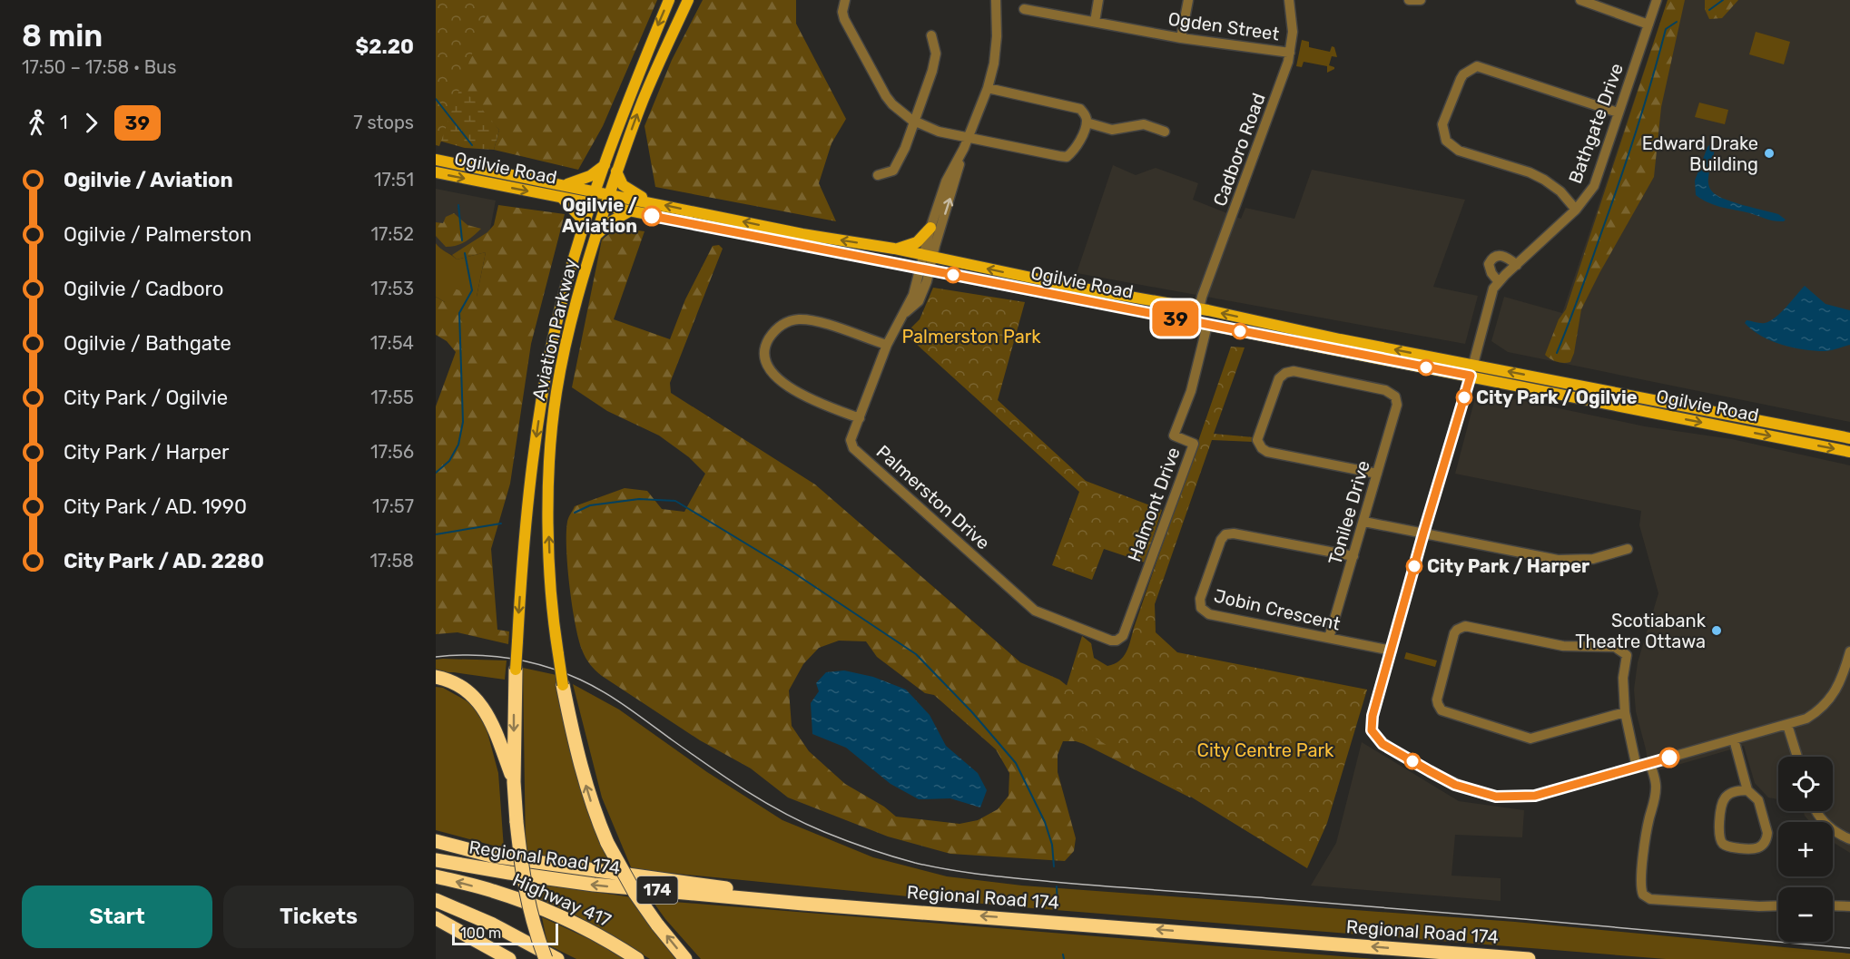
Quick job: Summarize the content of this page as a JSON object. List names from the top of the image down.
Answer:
{
  "streets": {
    "highway": ["Regional Road 174", "174", "Highway 417"],
    "main road": ["Ogilvie Road", "Aviation Parkway"],
    "street": [
      "Ogden Street",
      "Bathgate Drive",
      "Cadboro Road",
      "Palmerston Drive",
      "Halmont Drive",
      "Tonilee Drive",
      "Jobin Crescent"
    ]
  },
  "crossings": [
    ["Ogden Street", "Cadboro Road"],
    ["Bathgate Drive", "Ogilvie Road"],
    ["Bathgate Drive", "Jobin Crescent"],
    ["Cadboro Road", "Ogilvie Road"],
    ["Ogilvie Road", "Aviation Parkway"],
    ["Ogilvie Road", "Palmerston Drive"],
    ["Ogilvie Road", "Halmont Drive"],
    ["Palmerston Drive", "Halmont Drive"],
    ["Tonilee Drive", "Jobin Crescent"]
  ],
  "parks": ["Palmerston Park", "City Centre Park"],
  "places": [
    "Edward Drake Building",
    "Ogilvie / Aviation",
    "City Park / Ogilvie",
    "City Park / Harper",
    "Scotiabank Theatre Ottawa"
  ],
  "lines": ["bus line 39"],
  "scale_bar": "100 m",
  "page": {
    "heading": ["8 min", "17:50 – 17:58 · Bus", "$2.20"],
    "on_map": "39",
    "legs": ["1", "39", "7 stops"],
    "list": [
      {
        "name": "Ogilvie / Aviation",
        "value": "17:51"
      },
      {
        "name": "Ogilvie / Palmerston",
        "value": "17:52"
      },
      {
        "name": "Ogilvie / Cadboro",
        "value": "17:53"
      },
      {
        "name": "Ogilvie / Bathgate",
        "value": "17:54"
      },
      {
        "name": "City Park / Ogilvie",
        "value": "17:55"
      },
      {
        "name": "City Park / Harper",
        "value": "17:56"
      },
      {
        "name": "City Park / AD. 1990",
        "value": "17:57"
      },
      {
        "name": "City Park / AD. 2280",
        "value": "17:58"
      }
    ],
    "map_buttons": ["+", "−"],
    "buttons": ["Start", "Tickets"],
    "scale": "100 m"
  }
}
